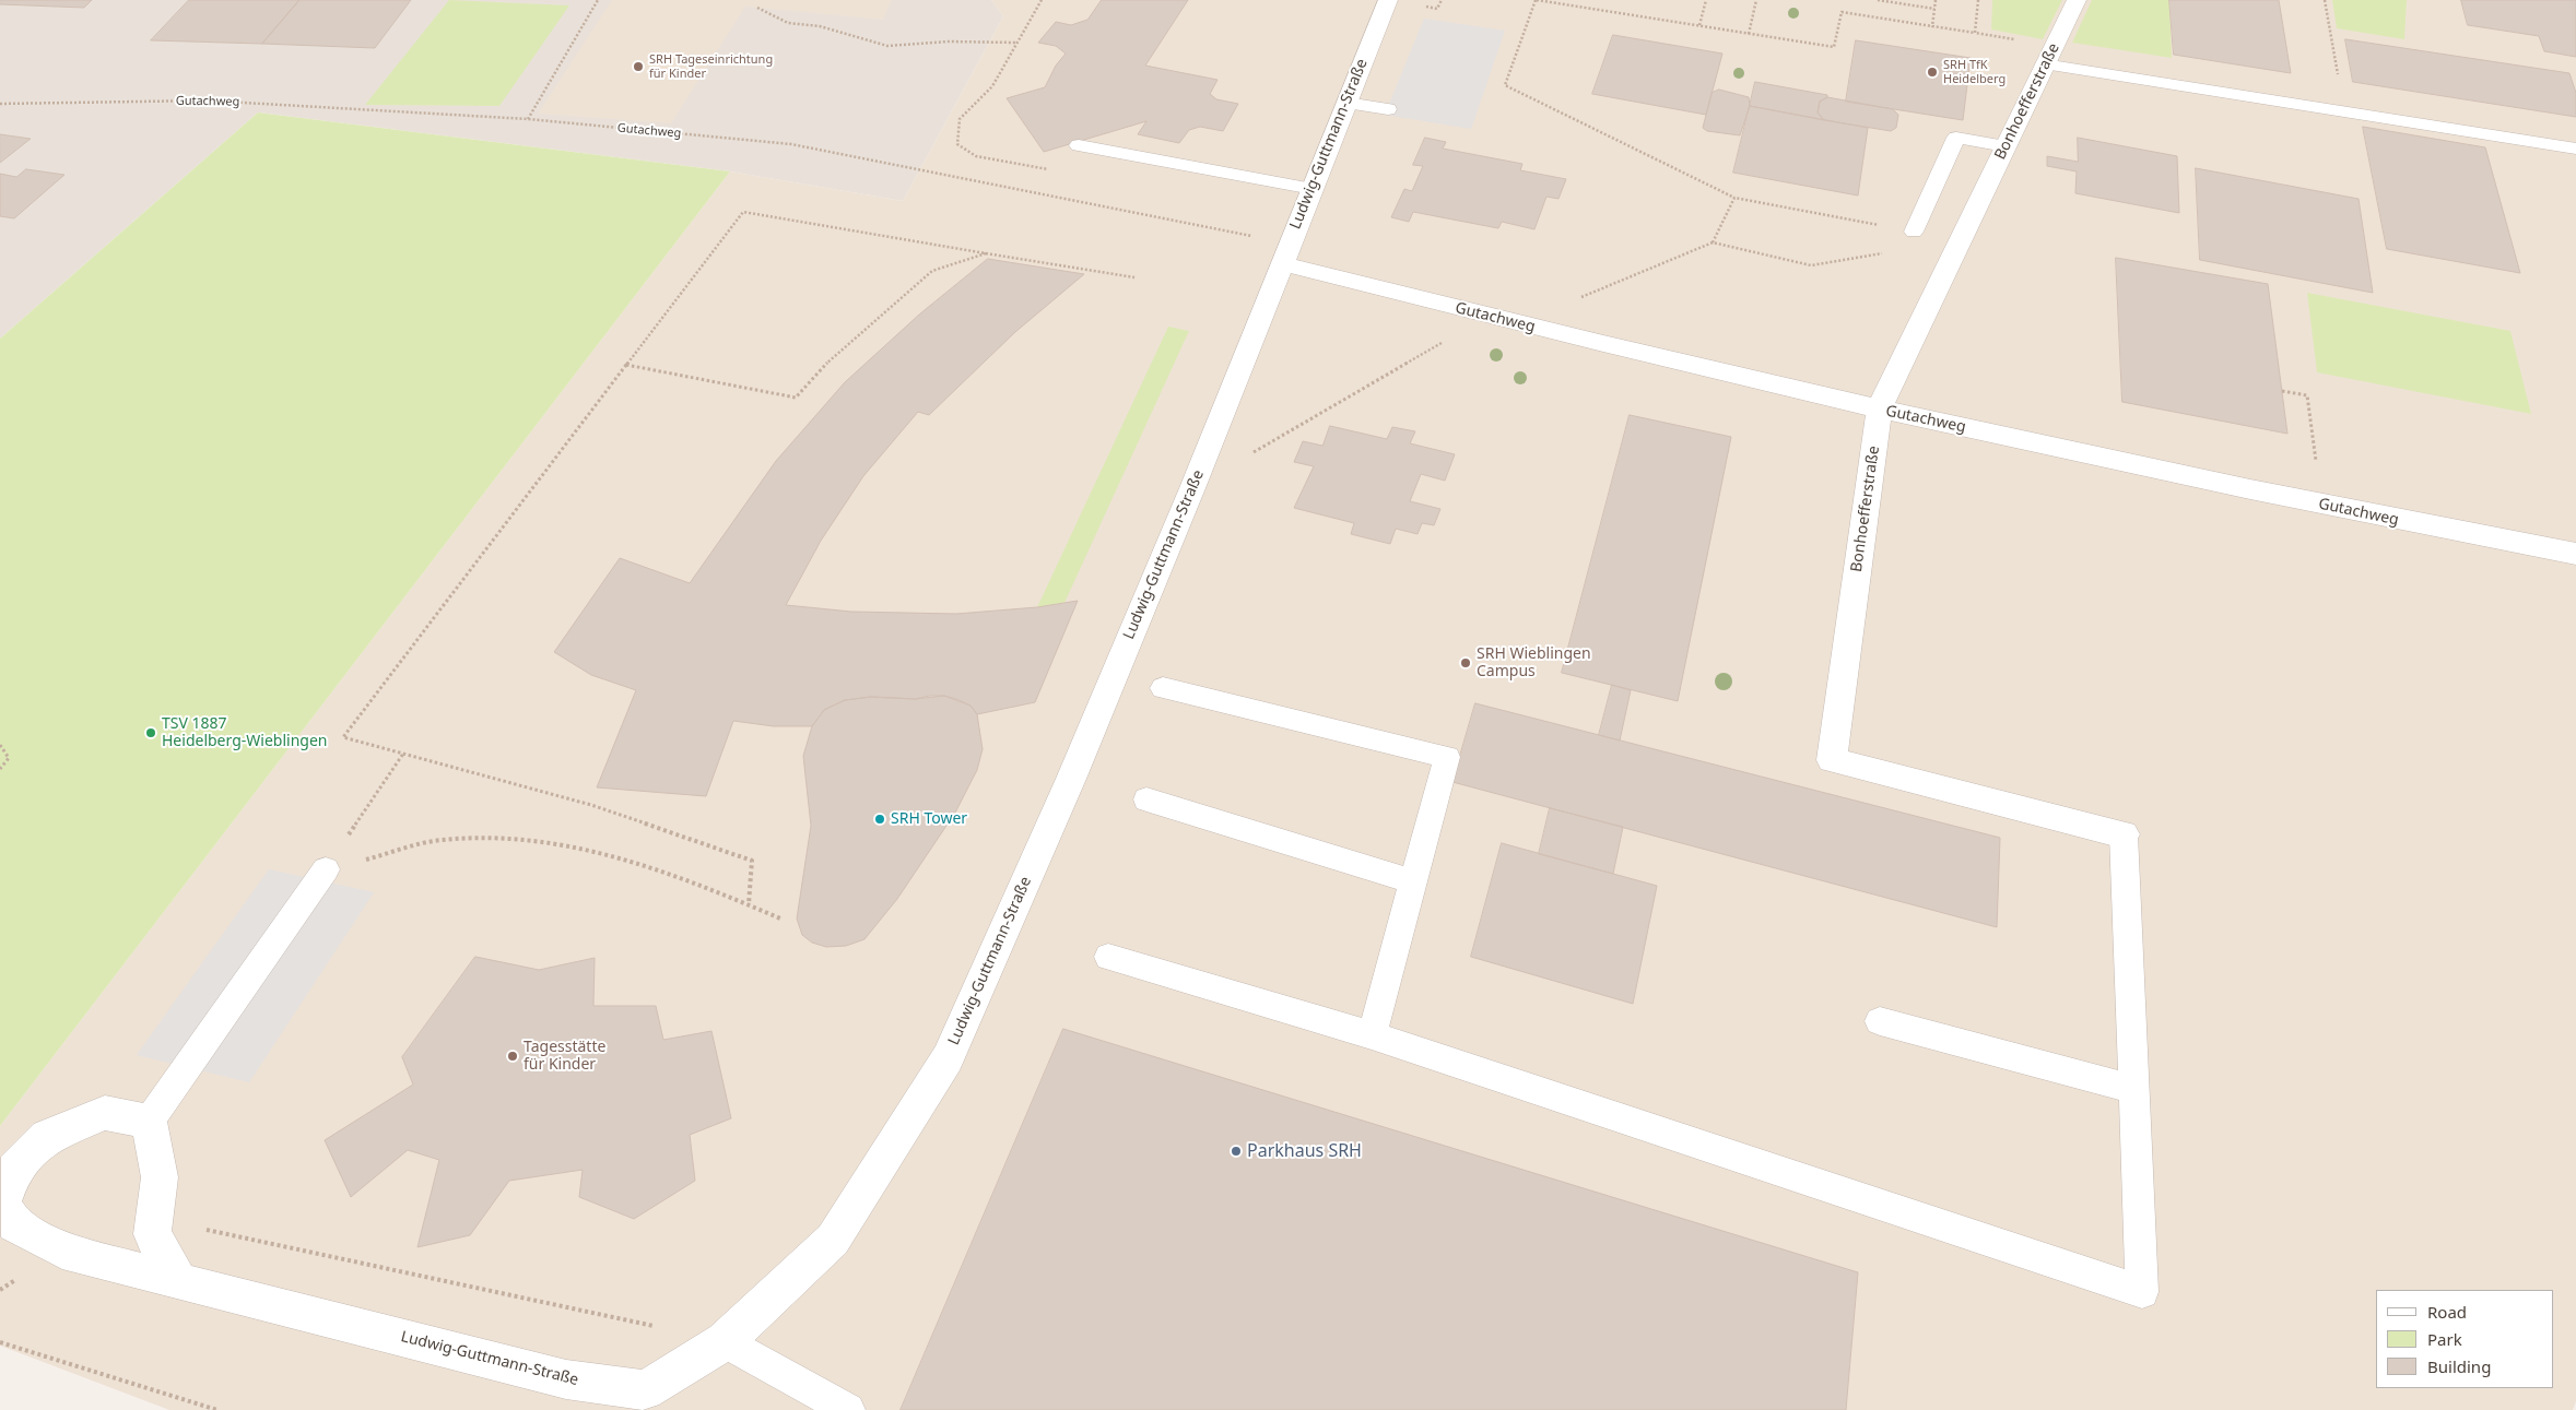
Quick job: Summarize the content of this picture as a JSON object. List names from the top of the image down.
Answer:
{
  "streets": {
    "street": ["Gutachweg", "Bonhoefferstraße", "Ludwig-Guttmann-Straße"]
  },
  "crossings": [
    ["Gutachweg", "Bonhoefferstraße"],
    ["Gutachweg", "Ludwig-Guttmann-Straße"]
  ],
  "places": [
    "SRH Tageseinrichtung für Kinder",
    "SRH TfK Heidelberg",
    "SRH Wieblingen Campus",
    "TSV 1887 Heidelberg-Wieblingen",
    "SRH Tower",
    "Tagesstätte für Kinder",
    "Parkhaus SRH"
  ],
  "legend": ["Road", "Park", "Building"]
}
